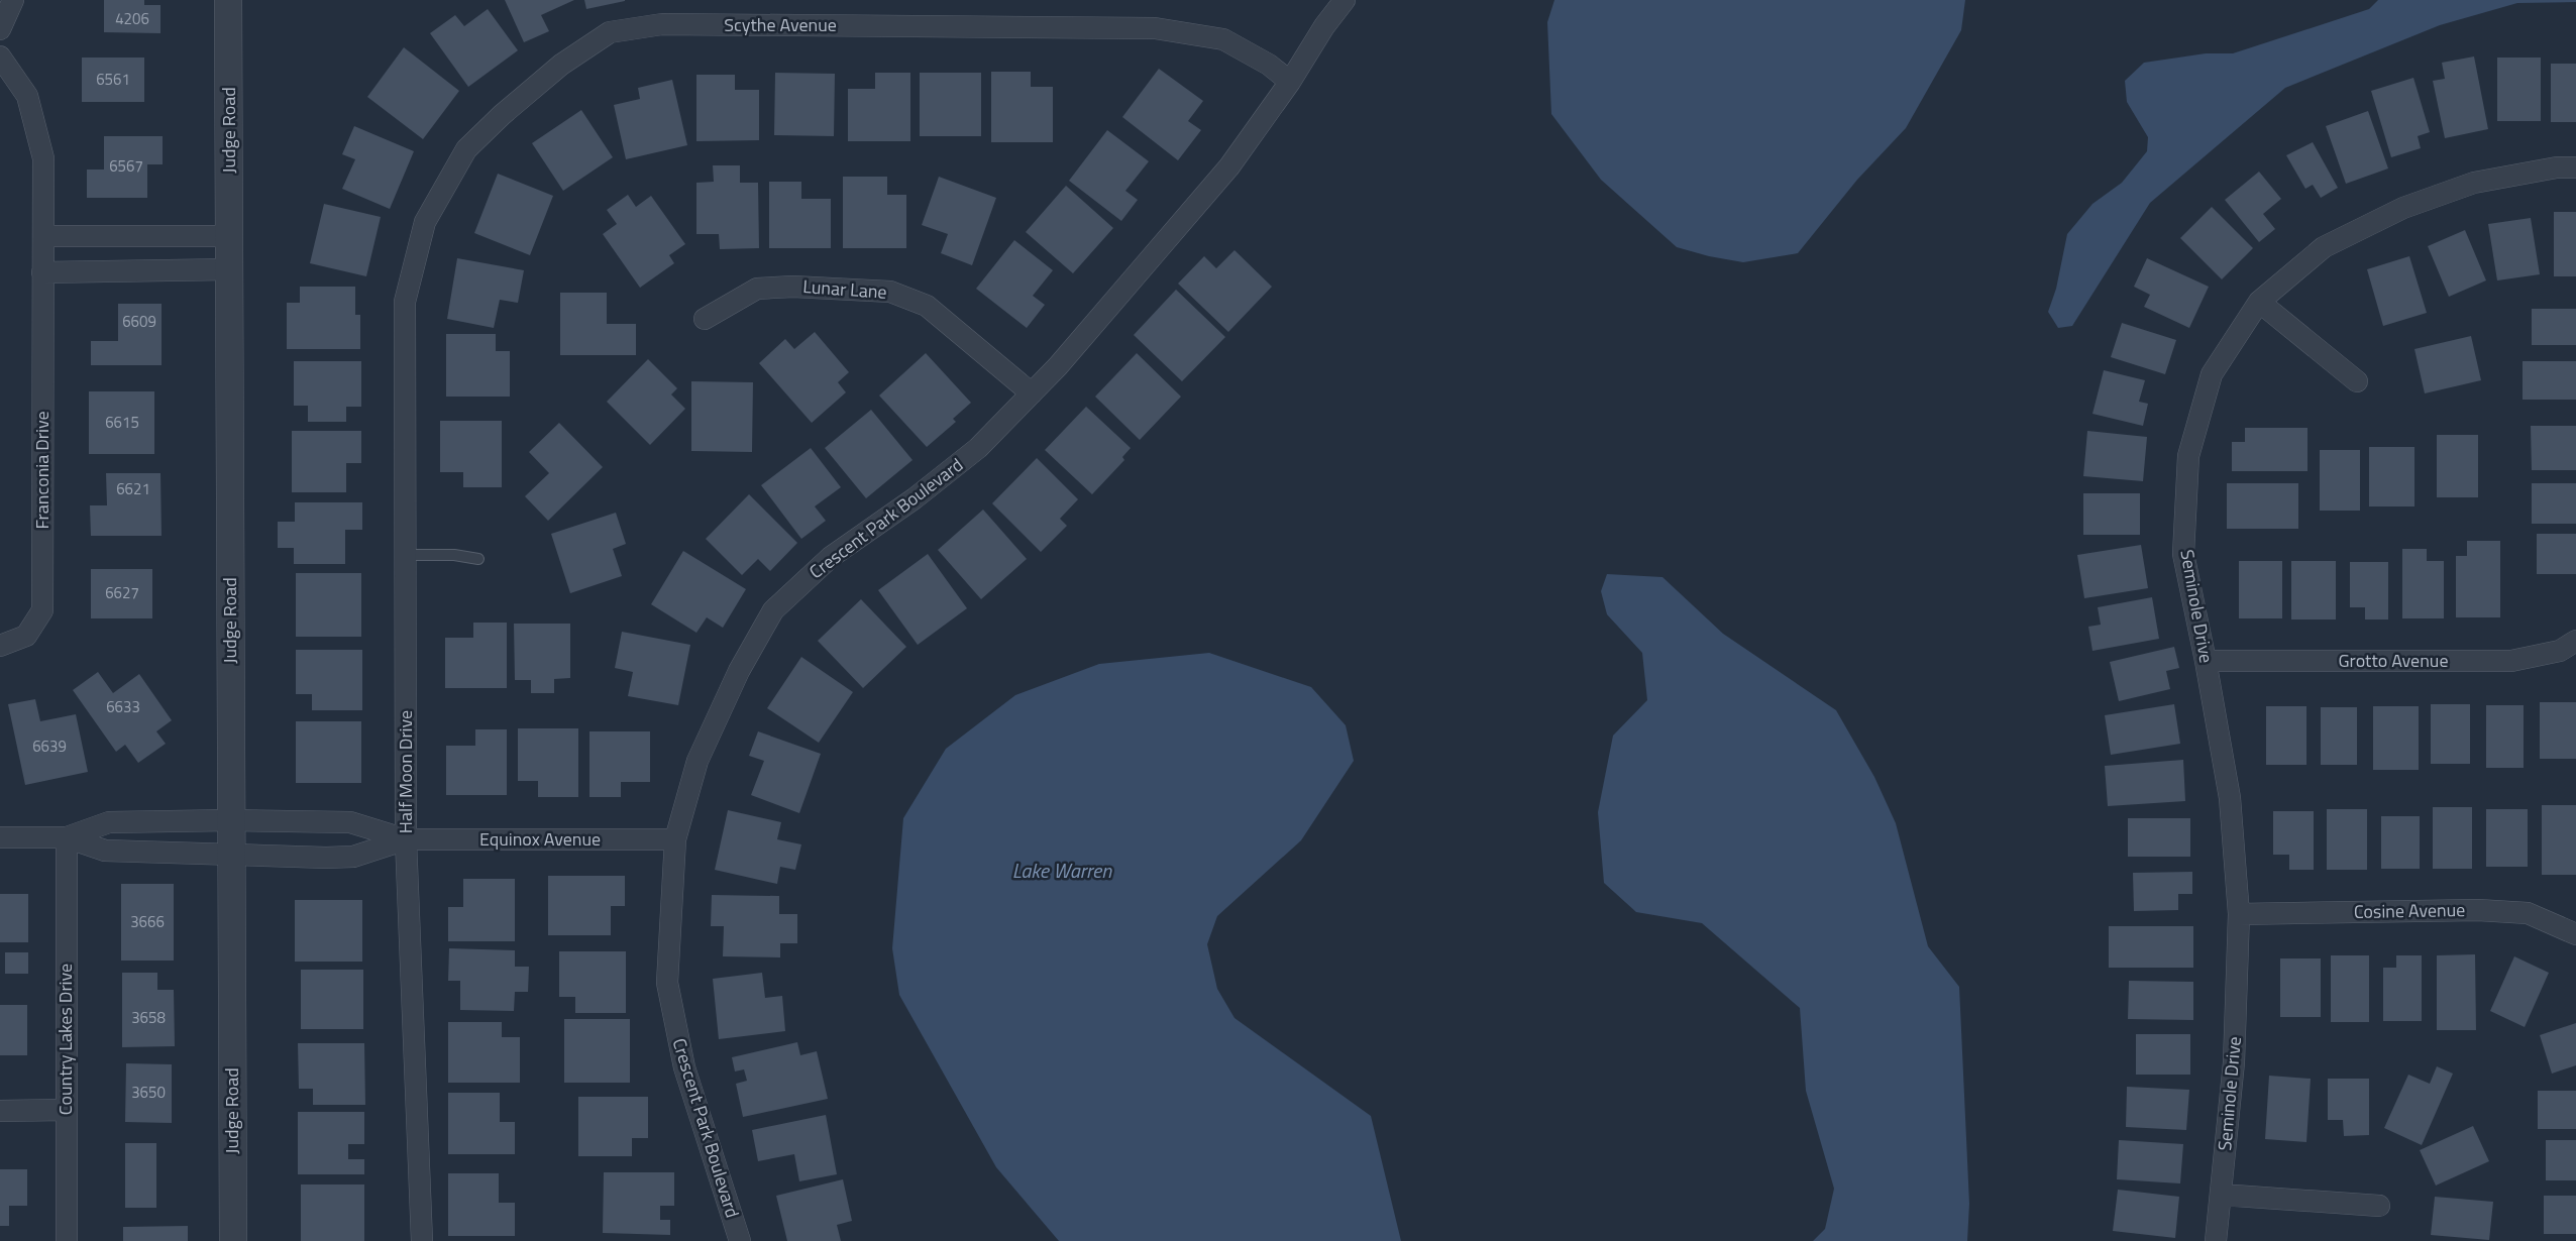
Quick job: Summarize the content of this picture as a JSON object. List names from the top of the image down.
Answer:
{
  "streets": {
    "street": [
      "Scythe Avenue",
      "Judge Road",
      "Lunar Lane",
      "Franconia Drive",
      "Crescent Park Boulevard",
      "Seminole Drive",
      "Grotto Avenue",
      "Half Moon Drive",
      "Equinox Avenue",
      "Cosine Avenue",
      "Country Lakes Drive"
    ]
  },
  "crossings": [
    ["Scythe Avenue", "Crescent Park Boulevard"],
    ["Scythe Avenue", "Half Moon Drive"],
    ["Judge Road", "Equinox Avenue"],
    ["Lunar Lane", "Crescent Park Boulevard"],
    ["Crescent Park Boulevard", "Equinox Avenue"],
    ["Seminole Drive", "Grotto Avenue"],
    ["Seminole Drive", "Cosine Avenue"],
    ["Half Moon Drive", "Equinox Avenue"],
    ["Equinox Avenue", "Country Lakes Drive"]
  ],
  "water": ["Lake Warren"],
  "house_numbers": [
    "4206",
    "6561",
    "6567",
    "6609",
    "6615",
    "6621",
    "6627",
    "6633",
    "6639",
    "3666",
    "3658",
    "3650"
  ]
}
